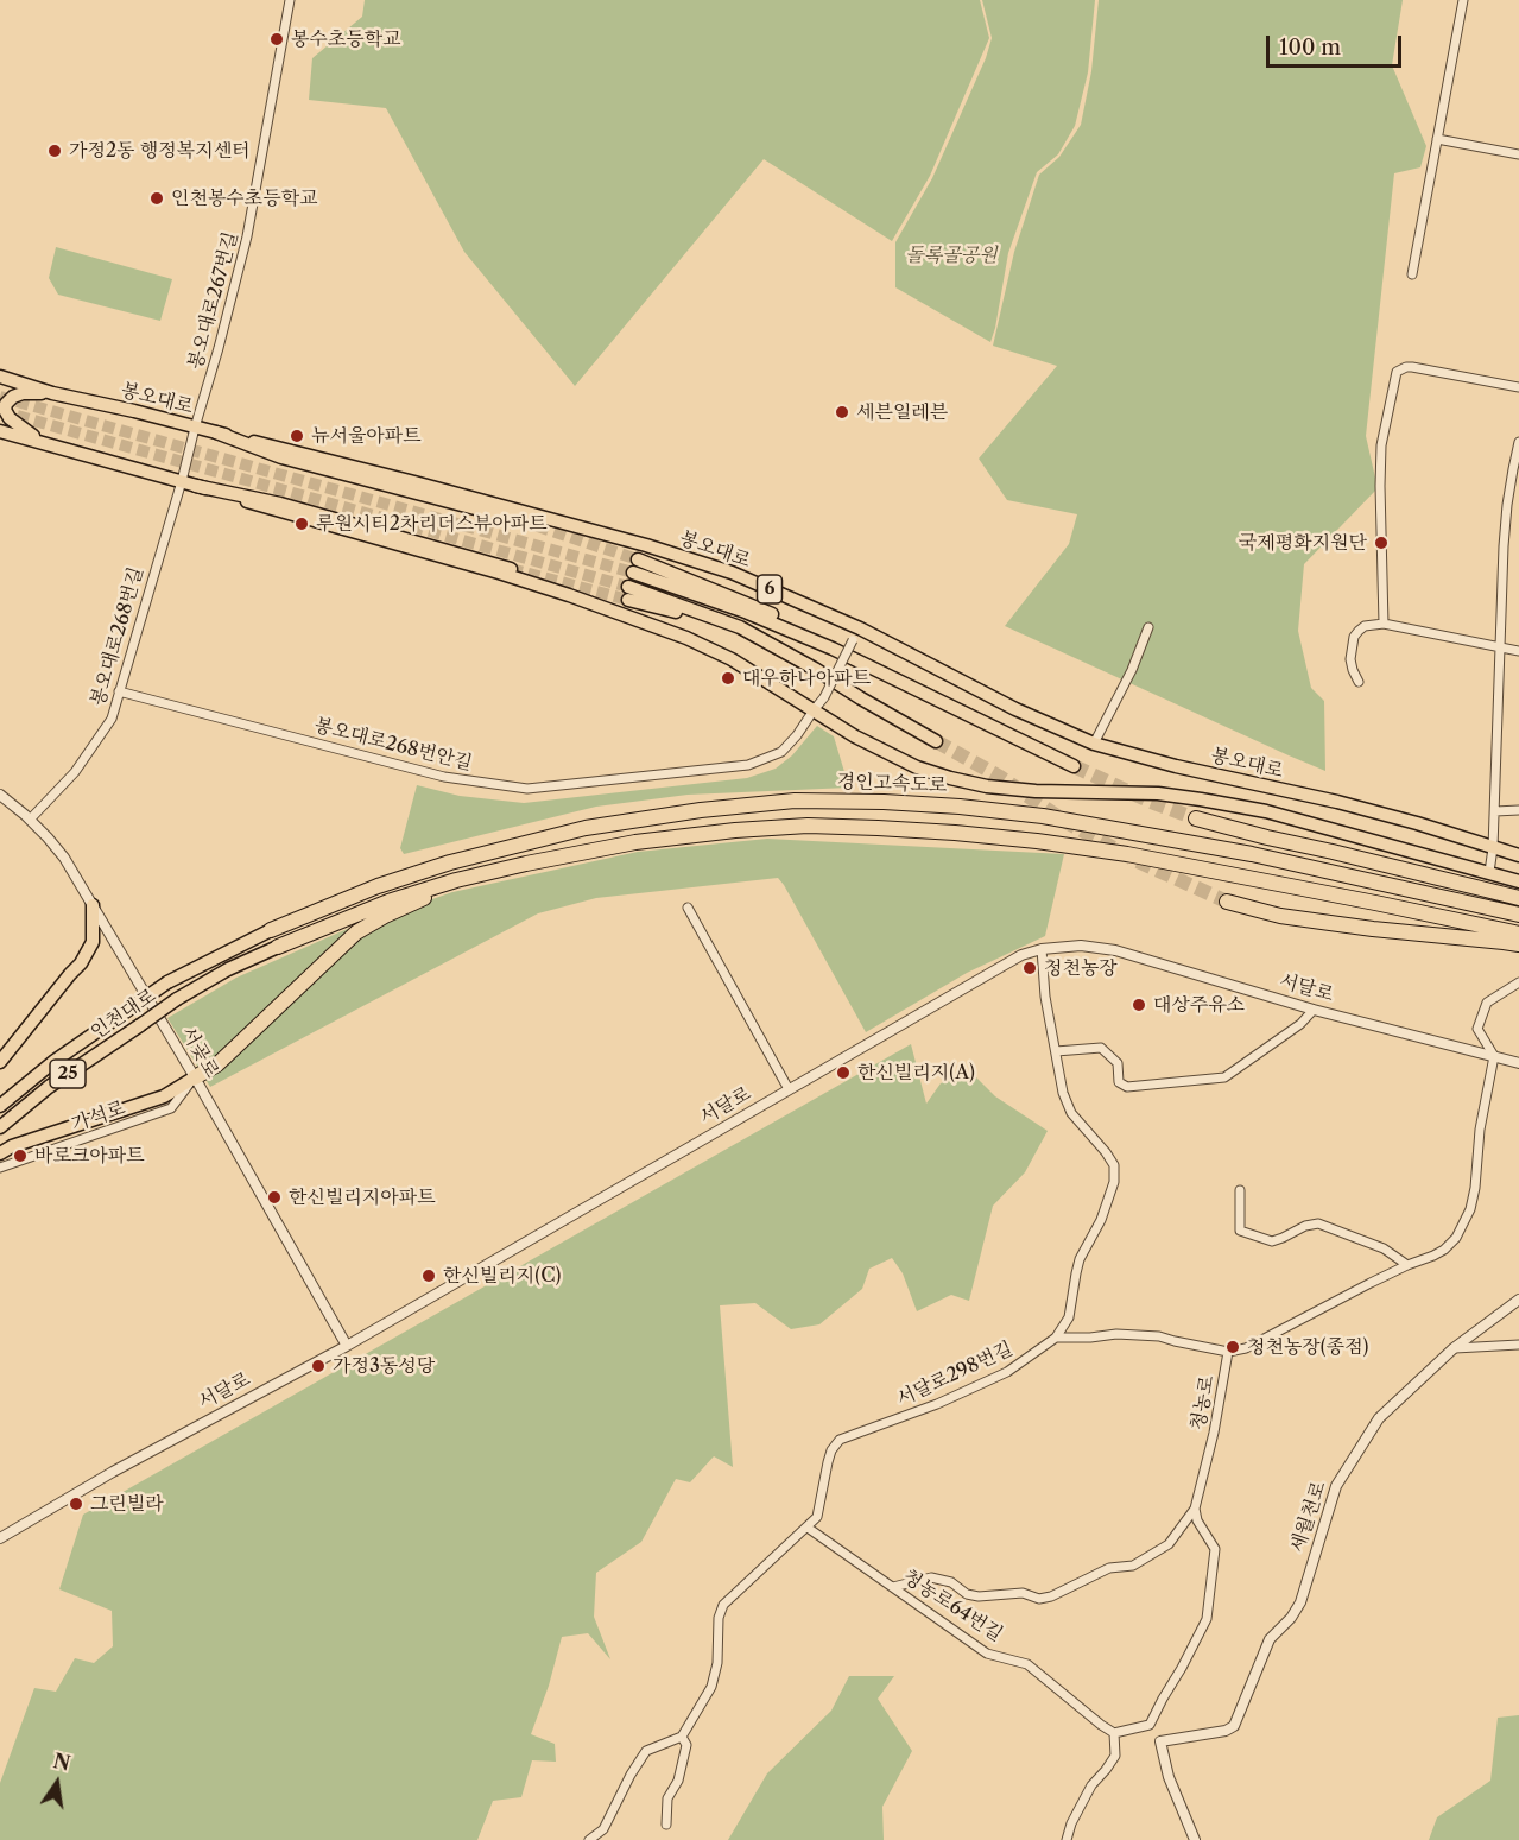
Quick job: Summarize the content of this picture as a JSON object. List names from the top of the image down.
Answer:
{
  "streets": {
    "highway": ["경인고속도로"],
    "main road": [
      "봉오대로",
      "6",
      "인천대로",
      "25"
    ],
    "street": [
      "봉오대로267번길",
      "봉오대로268번길",
      "봉오대로268번안길",
      "서달로",
      "서곶로",
      "가석로",
      "서달로298번길",
      "청농로",
      "세월천로",
      "청농로64번길"
    ]
  },
  "crossings": [
    ["봉오대로267번길", "봉오대로"],
    ["봉오대로267번길", "봉오대로268번길"],
    ["봉오대로", "봉오대로268번안길"],
    ["봉오대로268번길", "봉오대로268번안길"],
    ["봉오대로268번길", "서곶로"],
    ["경인고속도로", "인천대로"],
    ["서달로", "서곶로"],
    ["서달로", "청농로"],
    ["서곶로", "가석로"],
    ["서달로298번길", "청농로64번길"]
  ],
  "parks": ["돌록골공원"],
  "places": [
    "봉수초등학교",
    "가정2동 행정복지센터",
    "인천봉수초등학교",
    "세븐일레븐",
    "뉴서울아파트",
    "루원시티2차리더스뷰아파트",
    "국제평화지원단",
    "대우하나아파트",
    "청천농장",
    "대상주유소",
    "한신빌리지(A)",
    "바로크아파트",
    "한신빌리지아파트",
    "한신빌리지(C)",
    "청천농장(종점)",
    "가정3동성당",
    "그린빌라"
  ],
  "scale_bar": "100 m",
  "north": "top"
}
